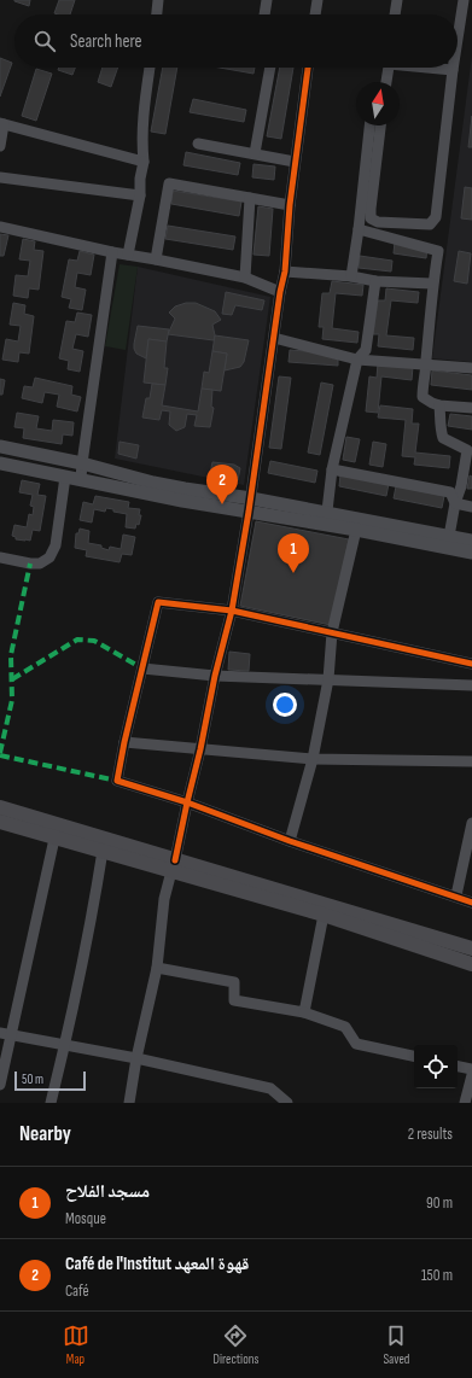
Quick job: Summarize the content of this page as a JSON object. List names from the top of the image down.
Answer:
{
  "scale_bar": "50 m",
  "north": "top",
  "page": {
    "search": "Search here",
    "pins": ["2", "1"],
    "scale": "50 m",
    "heading": ["Nearby", "2 results"],
    "list": [
      {
        "mark": "1",
        "name": "مسجد الفلاح",
        "note": "Mosque",
        "value": "90 m"
      },
      {
        "mark": "2",
        "name": "Café de l'Institut قهوة المعهد",
        "note": "Café",
        "value": "150 m"
      }
    ],
    "nav": ["Map", "Directions", "Saved"]
  }
}
